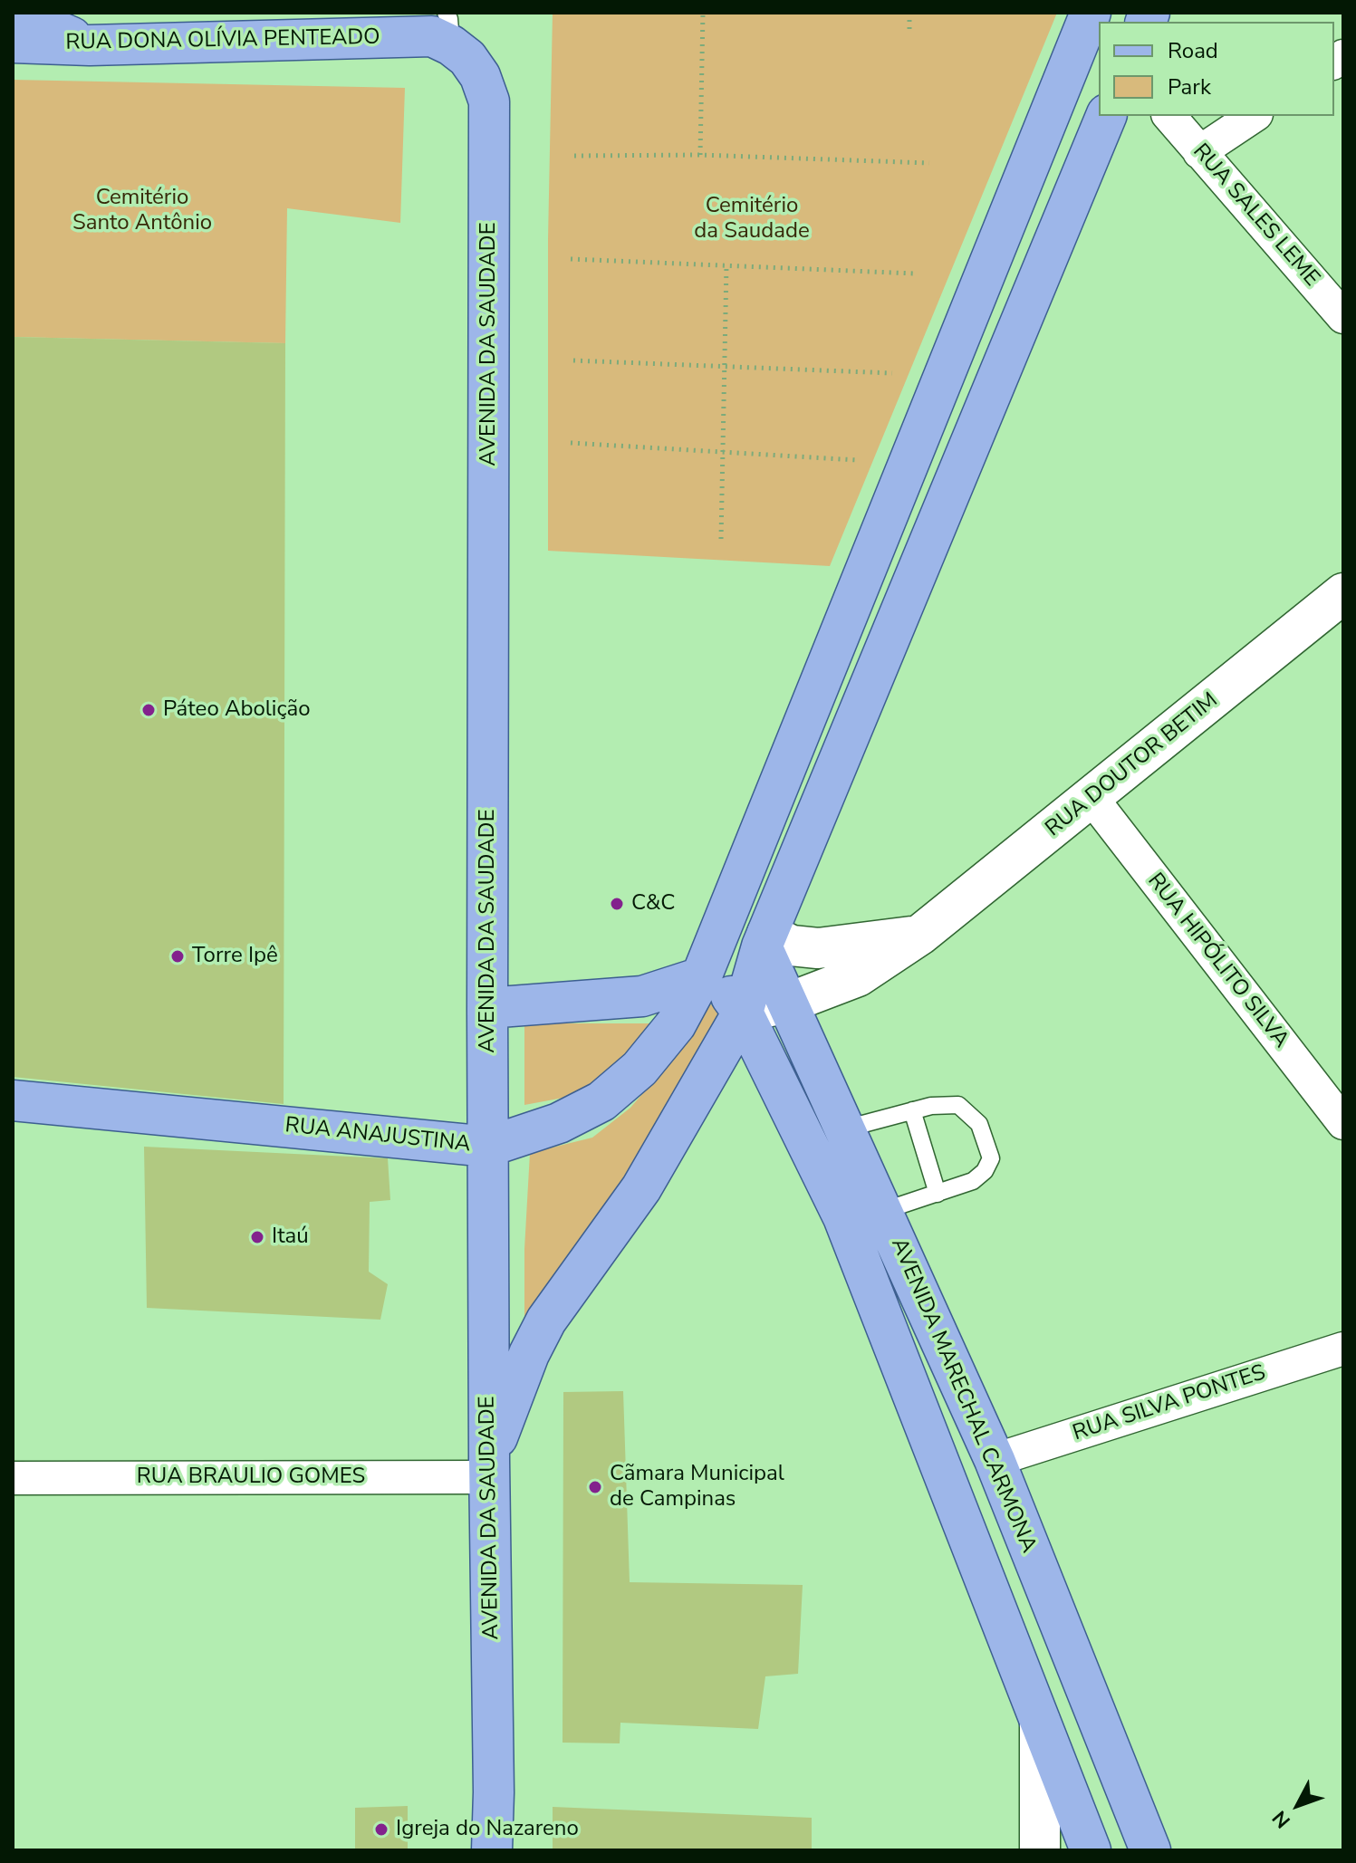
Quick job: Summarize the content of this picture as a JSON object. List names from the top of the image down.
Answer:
{
  "streets": {
    "main road": [
      "RUA DONA OLÍVIA PENTEADO",
      "AVENIDA DA SAUDADE",
      "RUA ANAJUSTINA",
      "AVENIDA MARECHAL CARMONA"
    ],
    "street": [
      "RUA SALES LEME",
      "RUA DOUTOR BETIM",
      "RUA HIPÓLITO SILVA",
      "RUA SILVA PONTES",
      "RUA BRAULIO GOMES"
    ]
  },
  "crossings": [
    ["RUA DONA OLÍVIA PENTEADO", "AVENIDA DA SAUDADE"],
    ["AVENIDA DA SAUDADE", "RUA ANAJUSTINA"],
    ["AVENIDA DA SAUDADE", "RUA BRAULIO GOMES"],
    ["RUA DOUTOR BETIM", "RUA HIPÓLITO SILVA"],
    ["RUA DOUTOR BETIM", "AVENIDA MARECHAL CARMONA"],
    ["RUA ANAJUSTINA", "AVENIDA MARECHAL CARMONA"],
    ["AVENIDA MARECHAL CARMONA", "RUA SILVA PONTES"]
  ],
  "parks": ["Cemitério Santo Antônio", "Cemitério da Saudade"],
  "places": [
    "Páteo Abolição",
    "C&C",
    "Torre Ipê",
    "Itaú",
    "Cãmara Municipal de Campinas",
    "Igreja do Nazareno"
  ],
  "legend": ["Road", "Park"],
  "north": "bottom left"
}
